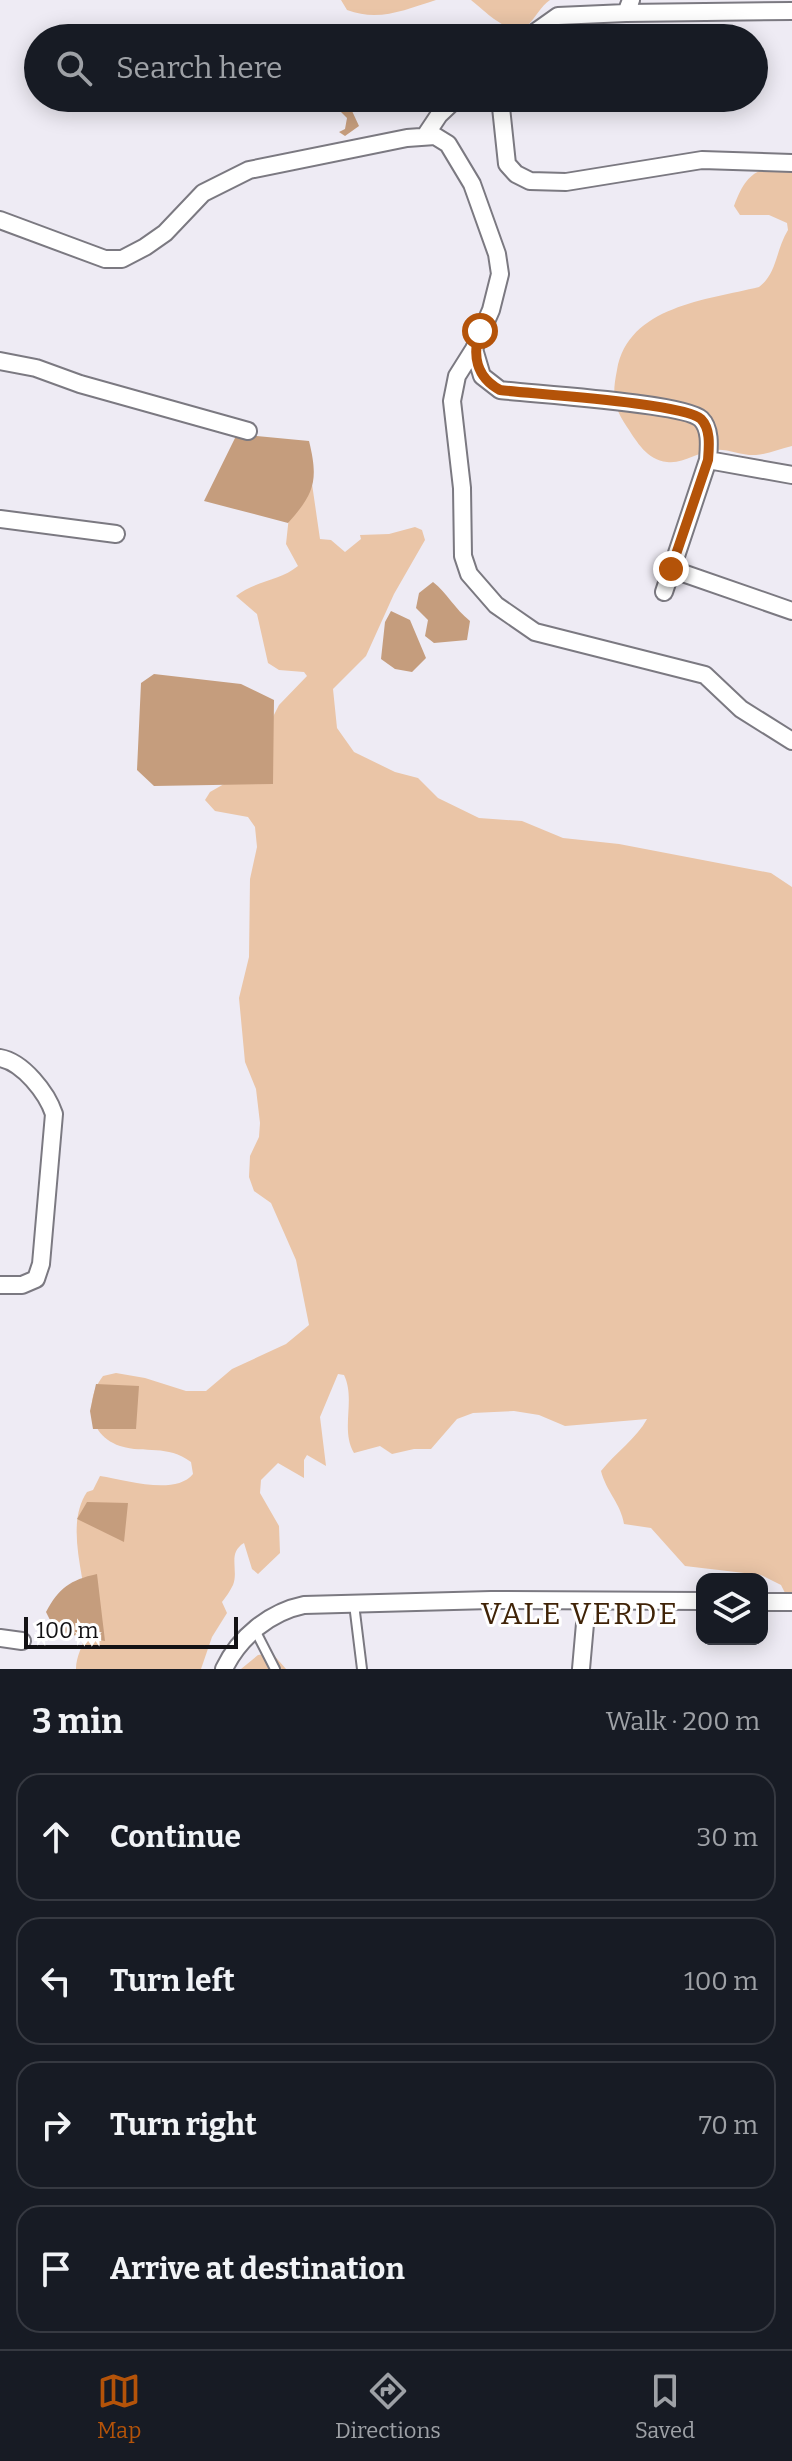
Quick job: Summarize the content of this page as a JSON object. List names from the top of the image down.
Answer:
{
  "districts": ["VALE VERDE"],
  "scale_bar": "100 m",
  "page": {
    "search": "Search here",
    "scale": "100 m",
    "heading": ["3 min", "Walk · 200 m"],
    "list": [
      ["Continue", "30 m"],
      ["Turn left", "100 m"],
      ["Turn right", "70 m"],
      "Arrive at destination"
    ],
    "nav": ["Map", "Directions", "Saved"]
  }
}
